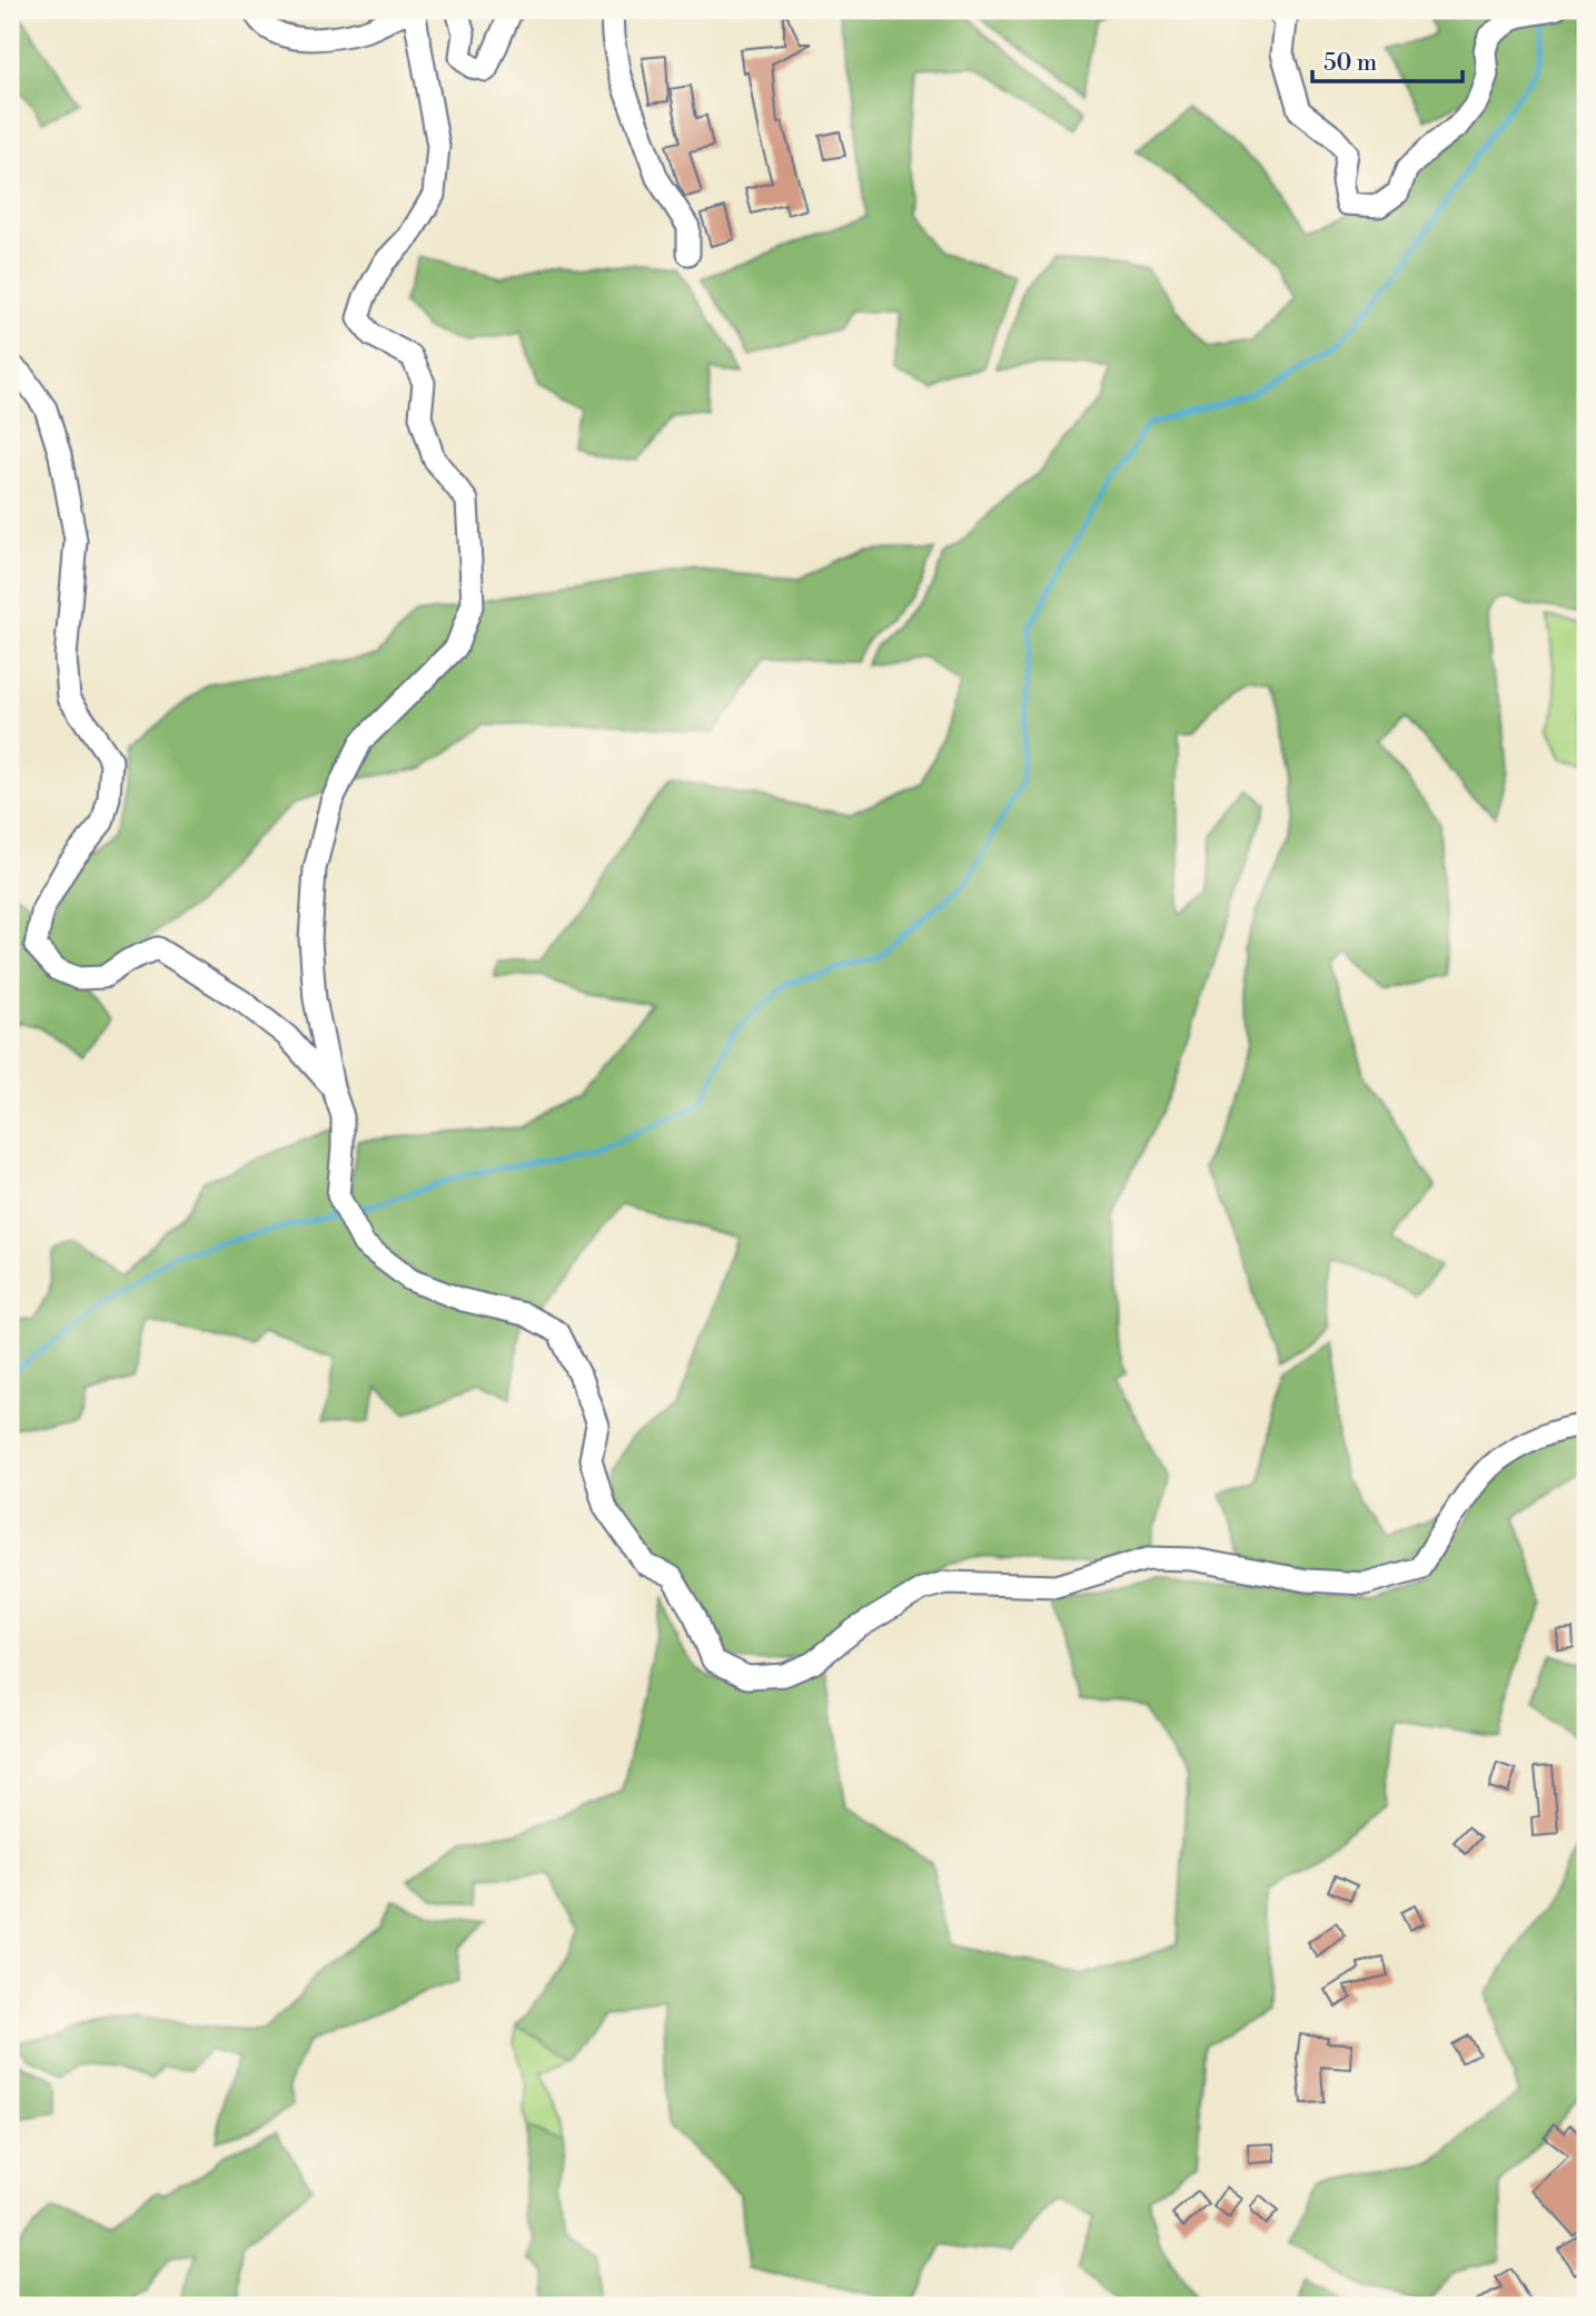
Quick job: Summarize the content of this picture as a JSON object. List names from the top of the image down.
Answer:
{
  "scale_bar": "50 m"
}
